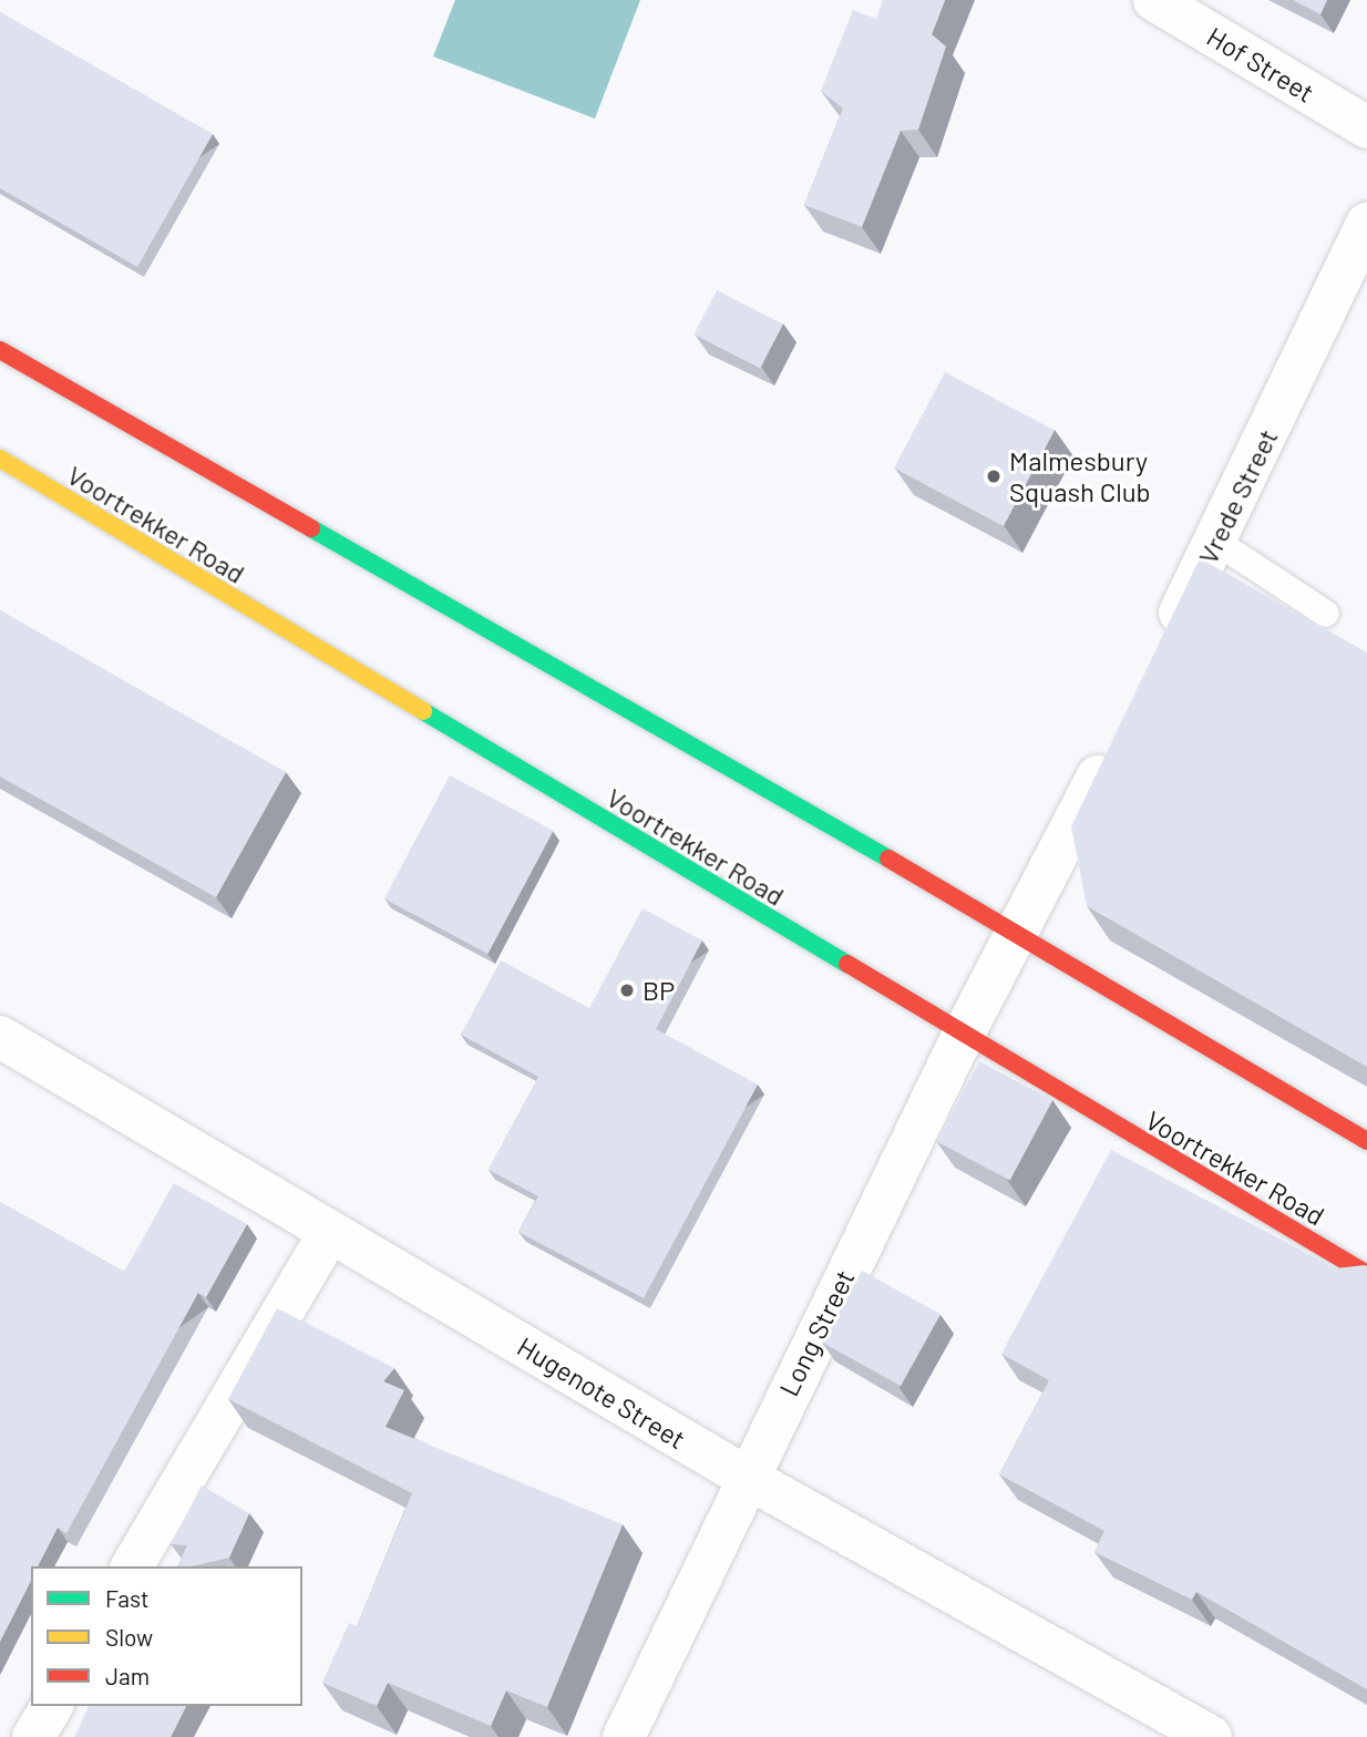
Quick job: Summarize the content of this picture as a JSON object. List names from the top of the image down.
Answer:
{
  "streets": {
    "main road": ["Voortrekker Road"],
    "street": [
      "Hof Street",
      "Vrede Street",
      "Long Street",
      "Hugenote Street"
    ]
  },
  "crossings": [
    ["Voortrekker Road", "Long Street"],
    ["Long Street", "Hugenote Street"]
  ],
  "places": ["Malmesbury Squash Club", "BP"],
  "legend": ["Fast", "Slow", "Jam"]
}
